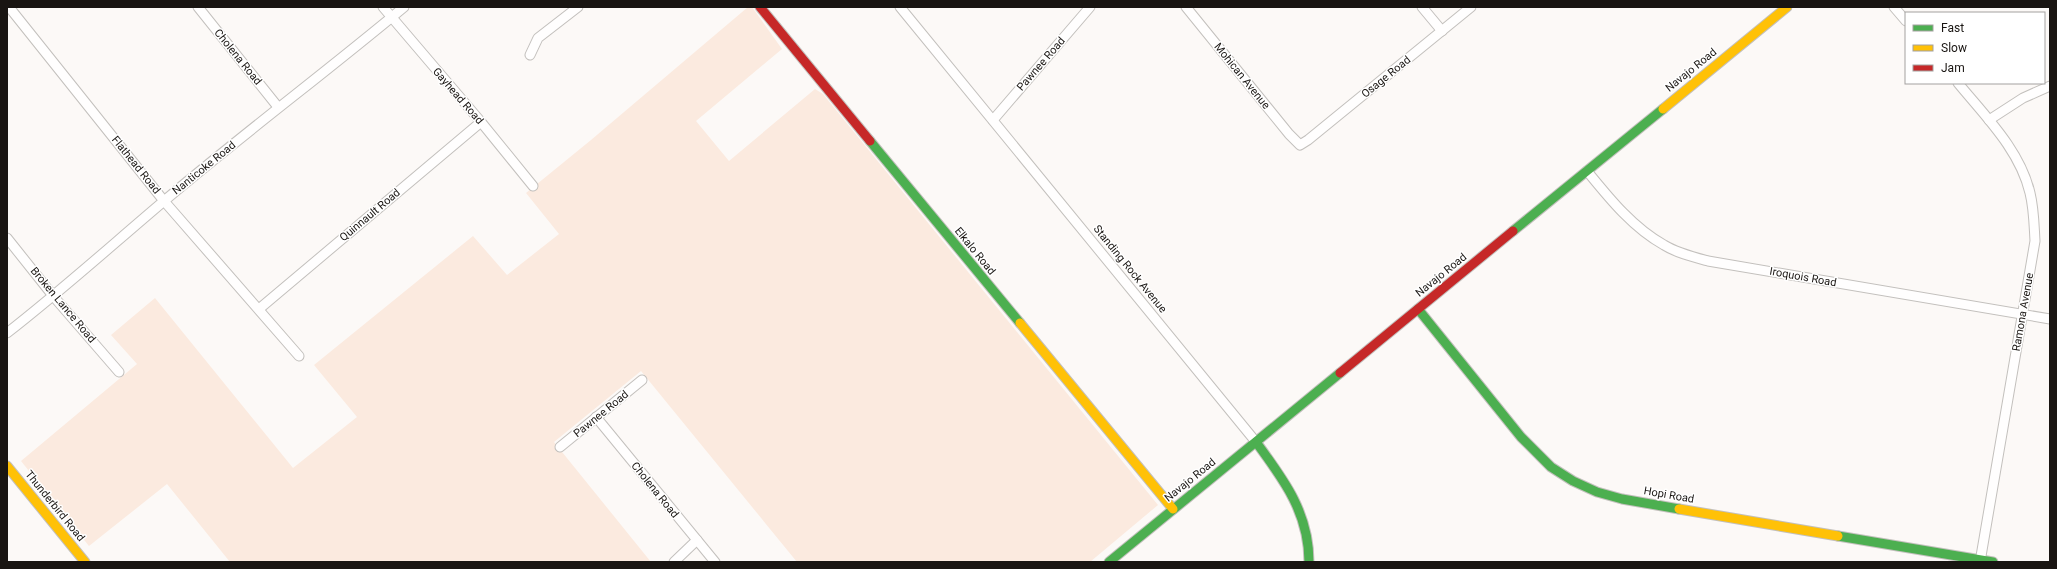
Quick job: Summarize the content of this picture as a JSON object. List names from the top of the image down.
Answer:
{
  "streets": {
    "street": [
      "Cholena Road",
      "Pawnee Road",
      "Navajo Road",
      "Mohican Avenue",
      "Osage Road",
      "Gayhead Road",
      "Flathead Road",
      "Nanticoke Road",
      "Quinnault Road",
      "Elkalo Road",
      "Standing Rock Avenue",
      "Iroquois Road",
      "Broken Lance Road",
      "Ramona Avenue",
      "Hopi Road",
      "Thunderbird Road"
    ]
  },
  "crossings": [
    ["Cholena Road", "Pawnee Road"],
    ["Cholena Road", "Nanticoke Road"],
    ["Pawnee Road", "Standing Rock Avenue"],
    ["Navajo Road", "Elkalo Road"],
    ["Navajo Road", "Standing Rock Avenue"],
    ["Navajo Road", "Iroquois Road"],
    ["Navajo Road", "Hopi Road"],
    ["Mohican Avenue", "Osage Road"],
    ["Gayhead Road", "Nanticoke Road"],
    ["Gayhead Road", "Quinnault Road"],
    ["Flathead Road", "Nanticoke Road"],
    ["Flathead Road", "Quinnault Road"],
    ["Nanticoke Road", "Broken Lance Road"],
    ["Iroquois Road", "Ramona Avenue"],
    ["Ramona Avenue", "Hopi Road"]
  ],
  "legend": ["Fast", "Slow", "Jam"]
}
